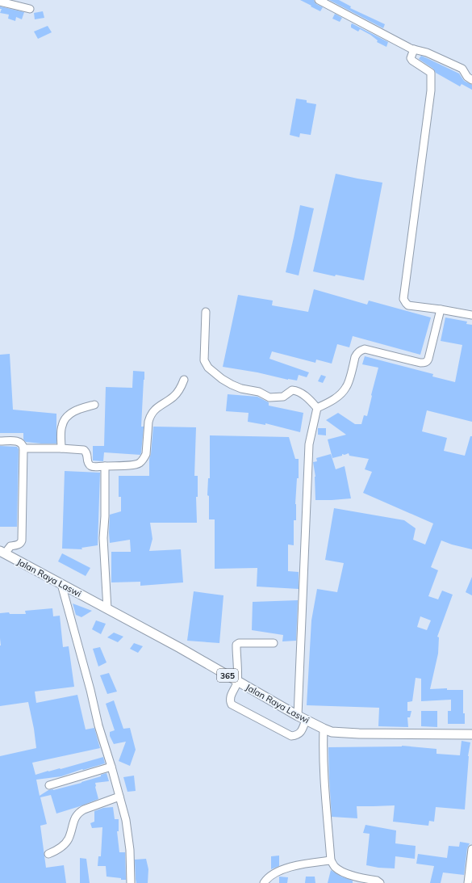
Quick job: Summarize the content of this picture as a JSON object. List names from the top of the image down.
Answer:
{
  "streets": {
    "main road": ["Jalan Raya Laswi", "365"]
  }
}
